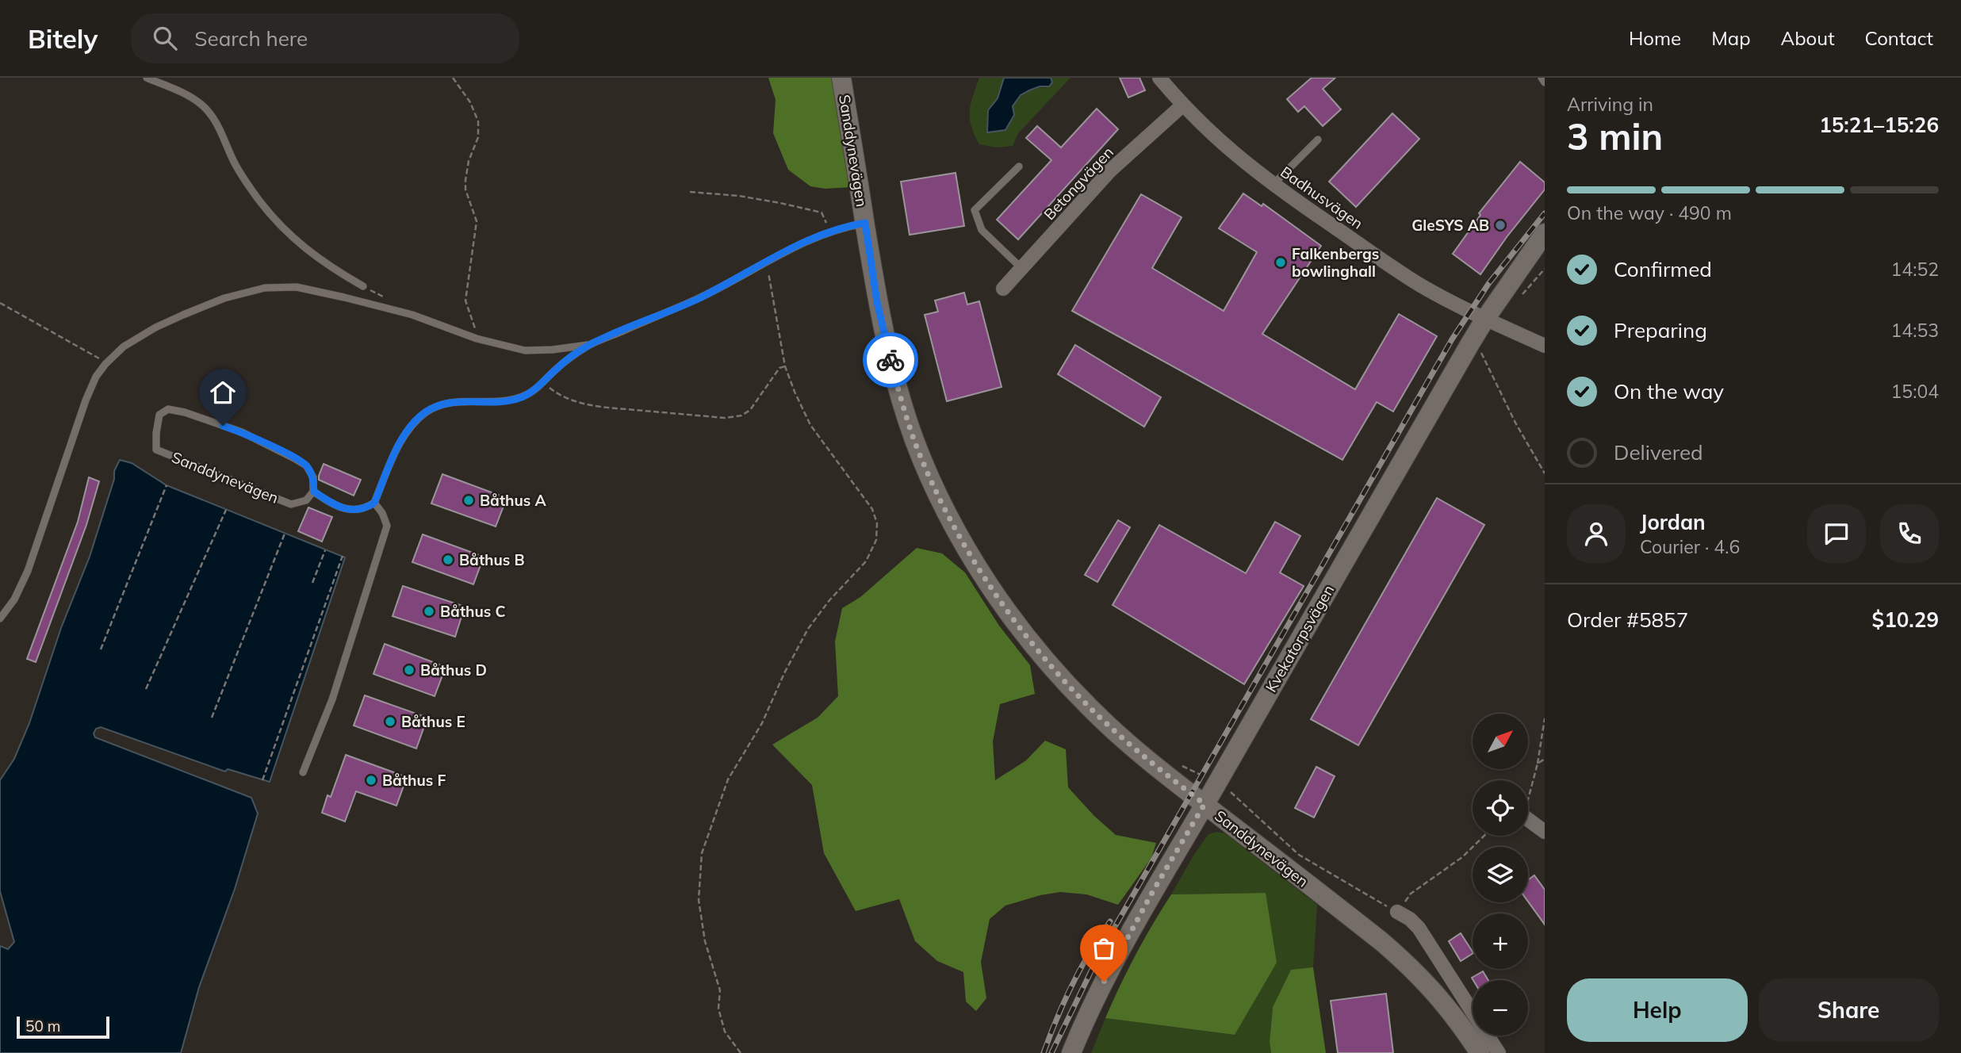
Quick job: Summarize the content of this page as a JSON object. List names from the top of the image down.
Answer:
{
  "streets": {
    "street": [
      "Sanddynevägen",
      "Betongvägen",
      "Badhusvägen",
      "Kvekatorpsvägen"
    ]
  },
  "crossings": [
    ["Sanddynevägen", "Kvekatorpsvägen"],
    ["Betongvägen", "Badhusvägen"],
    ["Badhusvägen", "Kvekatorpsvägen"]
  ],
  "places": [
    "GleSYS AB",
    "Falkenbergs bowlinghall",
    "Båthus A",
    "Båthus B",
    "Båthus C",
    "Båthus D",
    "Båthus E",
    "Båthus F"
  ],
  "scale_bar": "50 m",
  "north": "top right",
  "page": {
    "header": "Bitely",
    "search": "Search here",
    "nav": [
      "Home",
      "Map",
      "About",
      "Contact"
    ],
    "heading": ["3 min", "Arriving in", "15:21–15:26"],
    "panel": [
      "Jordan",
      "Courier · 4.6",
      "Order #5857",
      "$10.29"
    ],
    "bar": "On the way · 490 m",
    "list": [
      ["Confirmed", "14:52"],
      ["Preparing", "14:53"],
      ["On the way", "15:04"],
      "Delivered"
    ],
    "map_buttons": ["+", "−"],
    "buttons": ["Help", "Share"],
    "scale": "50 m"
  }
}
